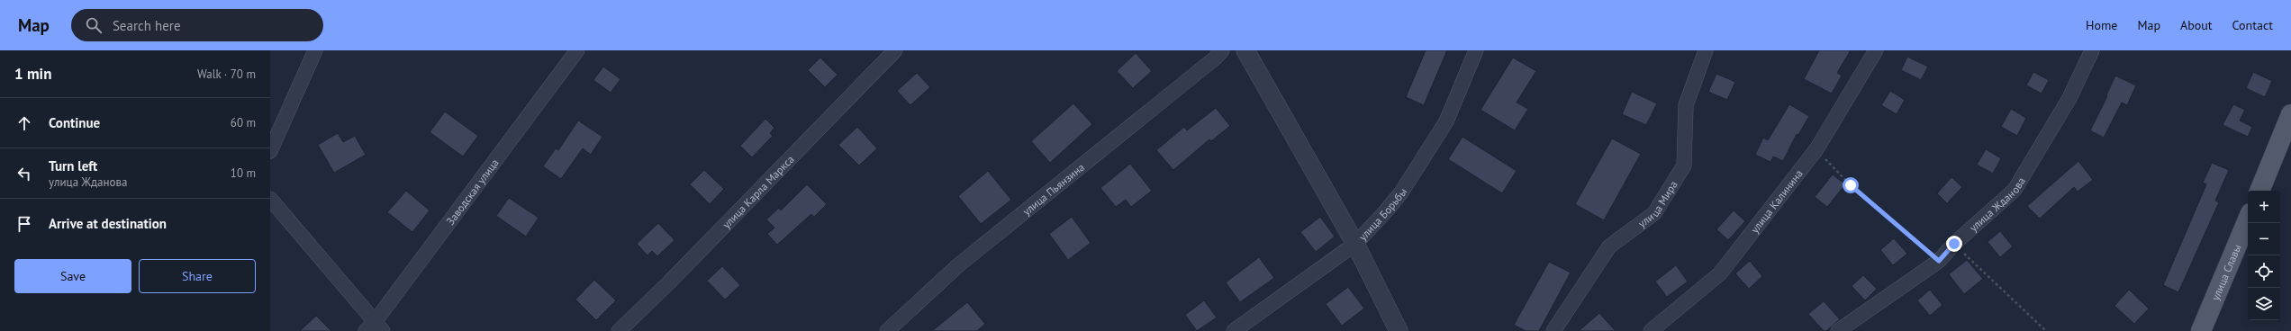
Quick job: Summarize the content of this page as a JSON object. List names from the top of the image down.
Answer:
{
  "streets": {
    "main road": ["улица Славы"],
    "street": [
      "улица Пьянзина",
      "Заводская улица",
      "улица Карла Маркса",
      "улица Калинина",
      "улица Мира",
      "улица Жданова",
      "улица Борьбы"
    ]
  },
  "page": {
    "header": "Map",
    "search": "Search here",
    "nav": [
      "Home",
      "Map",
      "About",
      "Contact"
    ],
    "heading": ["1 min", "Walk · 70 m"],
    "list": [
      ["Continue", "60 m"],
      ["Turn left", "улица Жданова", "10 m"],
      "Arrive at destination"
    ],
    "map_buttons": ["+", "−"],
    "buttons": ["Save", "Share"]
  }
}
